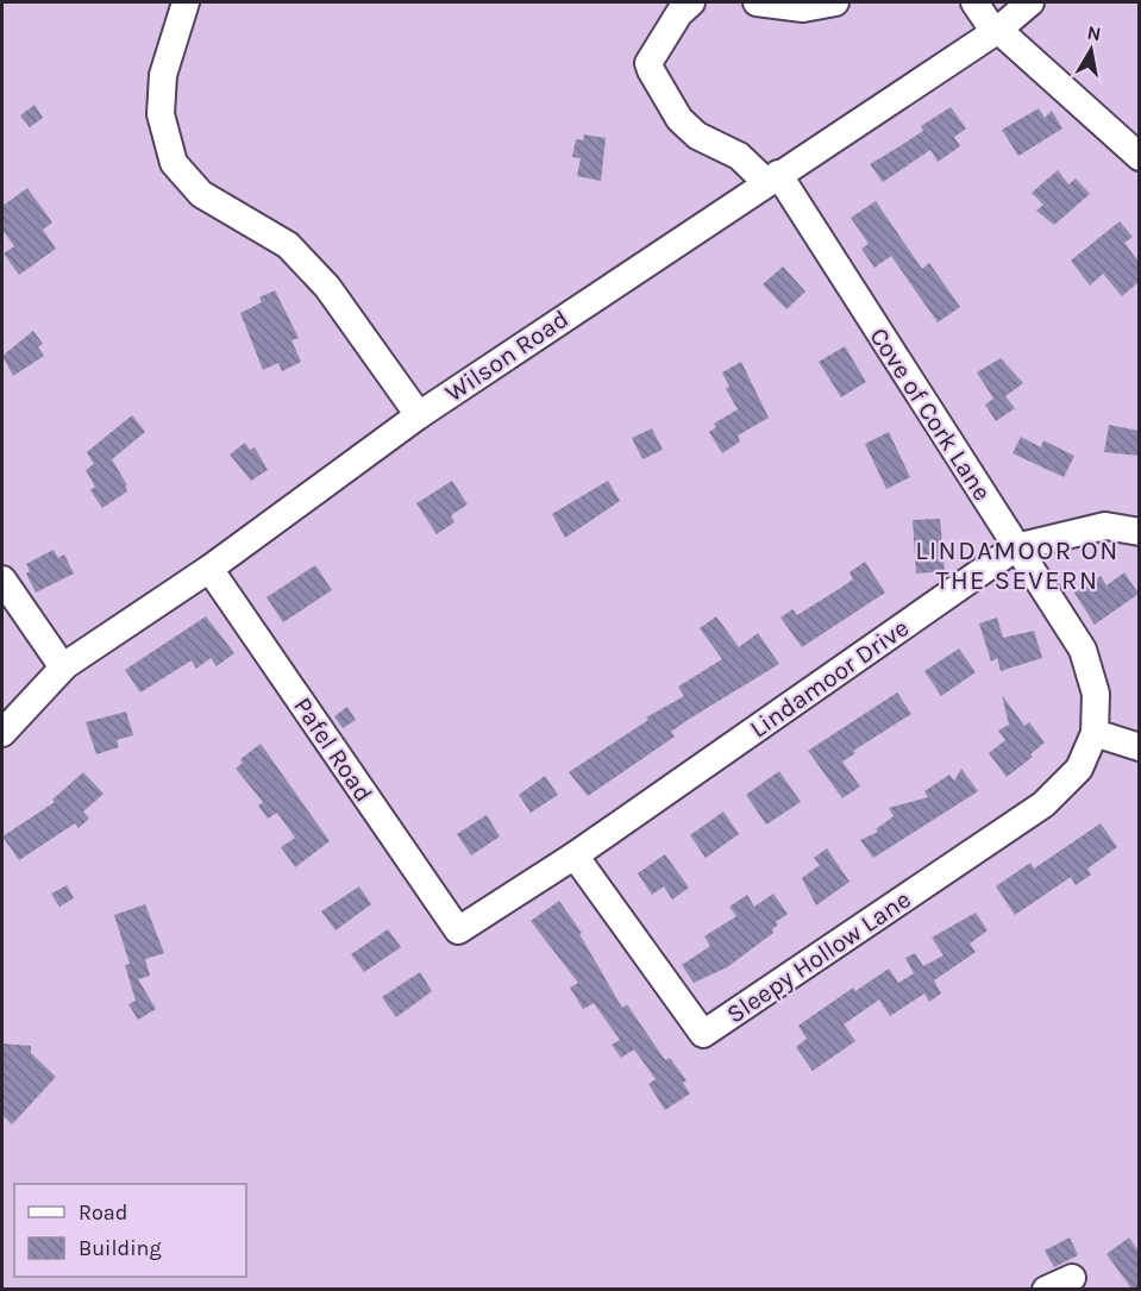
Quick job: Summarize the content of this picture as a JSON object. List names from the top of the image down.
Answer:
{
  "streets": {
    "street": [
      "Wilson Road",
      "Cove of Cork Lane",
      "Lindamoor Drive",
      "Pafel Road",
      "Sleepy Hollow Lane"
    ]
  },
  "crossings": [
    ["Wilson Road", "Cove of Cork Lane"],
    ["Wilson Road", "Pafel Road"],
    ["Cove of Cork Lane", "Lindamoor Drive"],
    ["Cove of Cork Lane", "Sleepy Hollow Lane"],
    ["Lindamoor Drive", "Pafel Road"],
    ["Lindamoor Drive", "Sleepy Hollow Lane"]
  ],
  "districts": ["LINDAMOOR ON THE SEVERN"],
  "legend": ["Road", "Building"],
  "north": "top"
}
